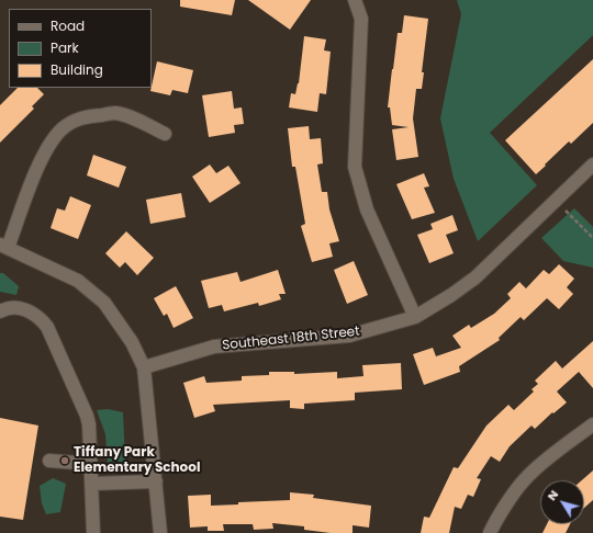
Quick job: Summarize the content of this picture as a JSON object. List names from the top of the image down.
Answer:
{
  "streets": {
    "street": ["Southeast 18th Street"]
  },
  "places": ["Tiffany Park Elementary School"],
  "legend": ["Road", "Park", "Building"],
  "north": "top left"
}
